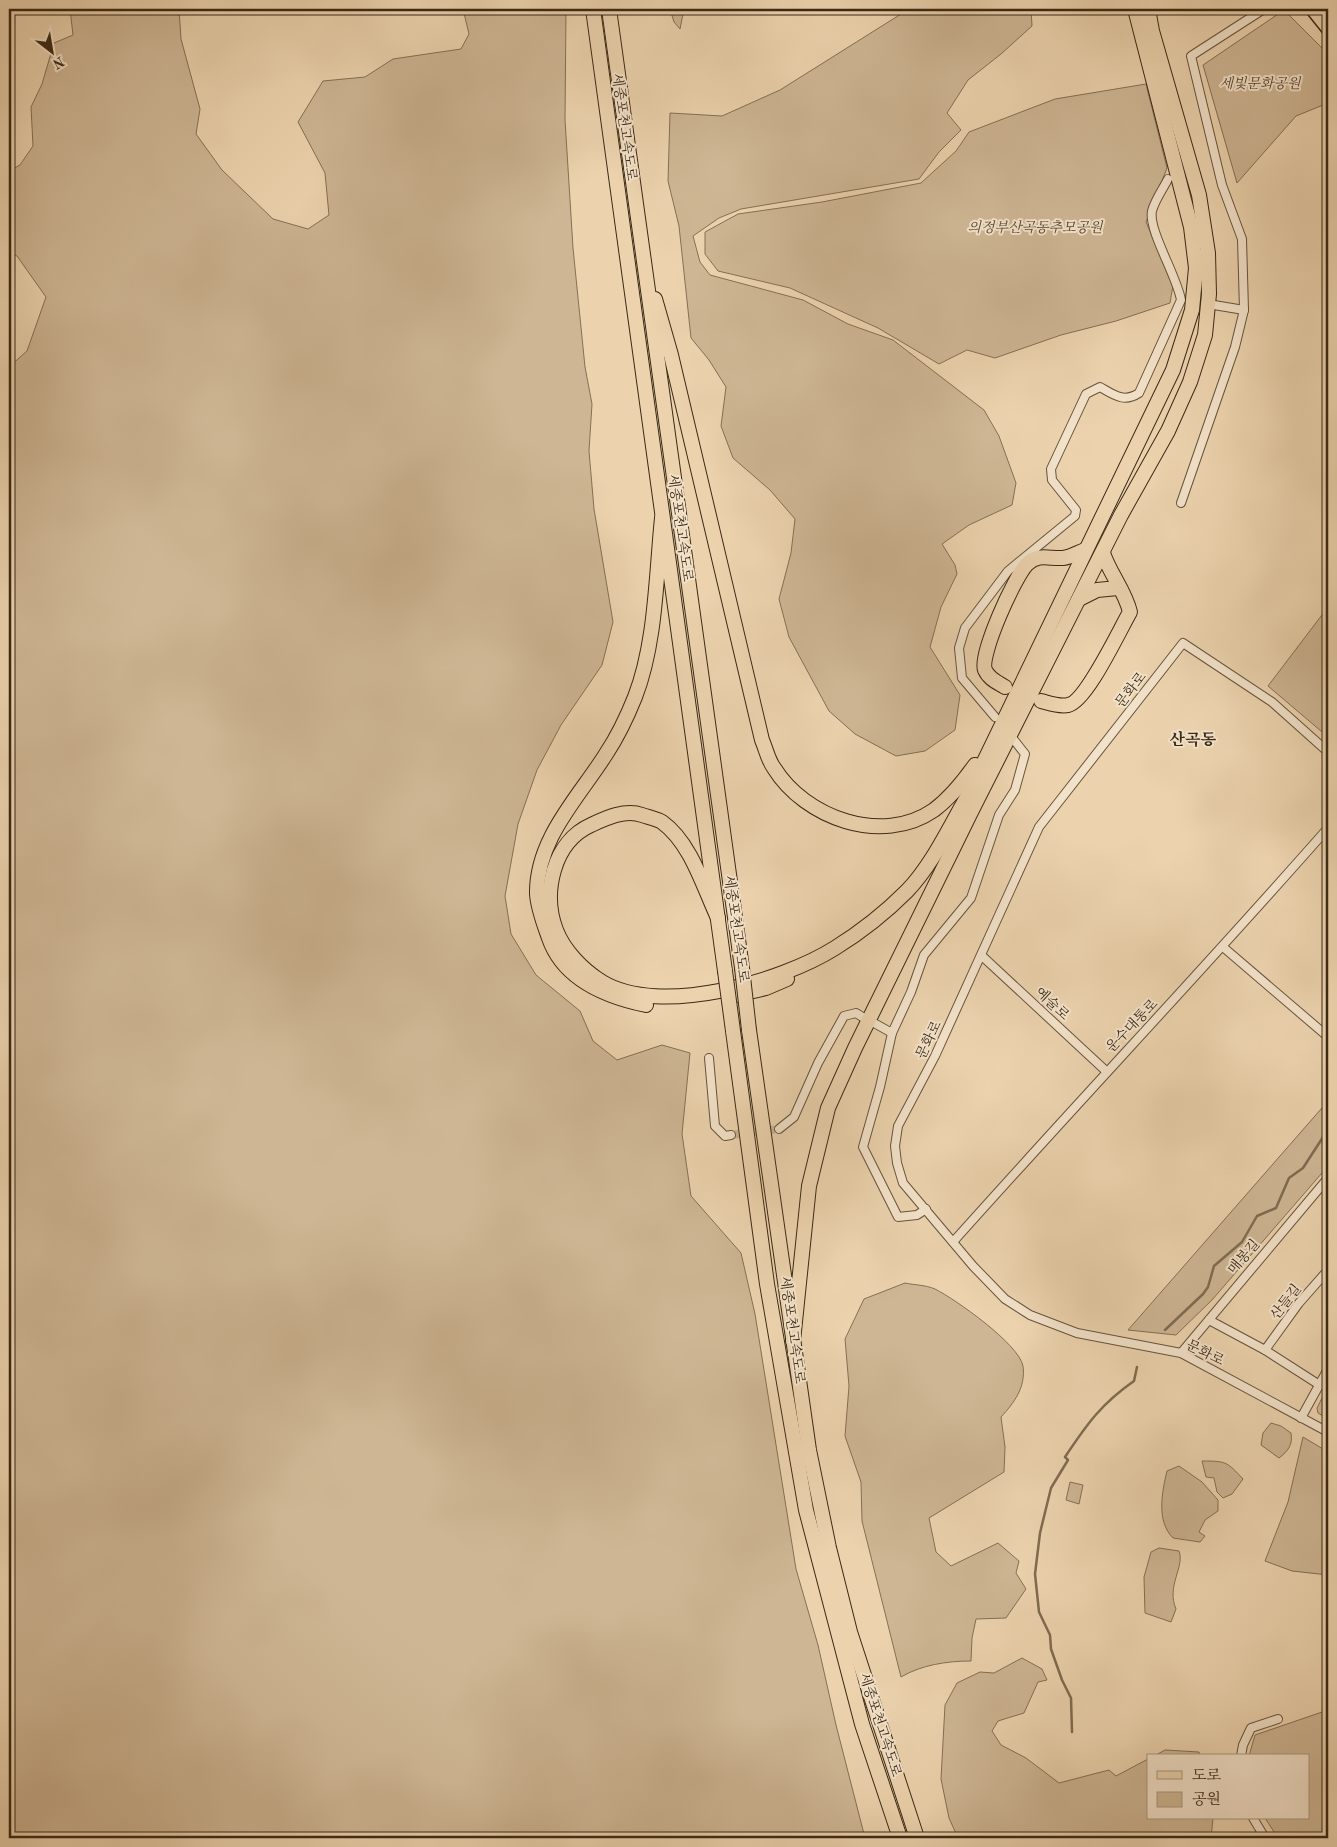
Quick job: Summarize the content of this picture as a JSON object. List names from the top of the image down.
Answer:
{
  "streets": {
    "highway": ["세종포천고속도로"],
    "street": [
      "문화로",
      "예술로",
      "운수대통로",
      "매봉길",
      "산들길"
    ]
  },
  "crossings": [
    ["문화로", "예술로"],
    ["문화로", "운수대통로"],
    ["문화로", "매봉길"],
    ["예술로", "운수대통로"]
  ],
  "districts": ["산곡동"],
  "parks": ["세빛문화공원", "의정부산곡동추모공원"],
  "legend": ["도로", "공원"],
  "north": "bottom right"
}
